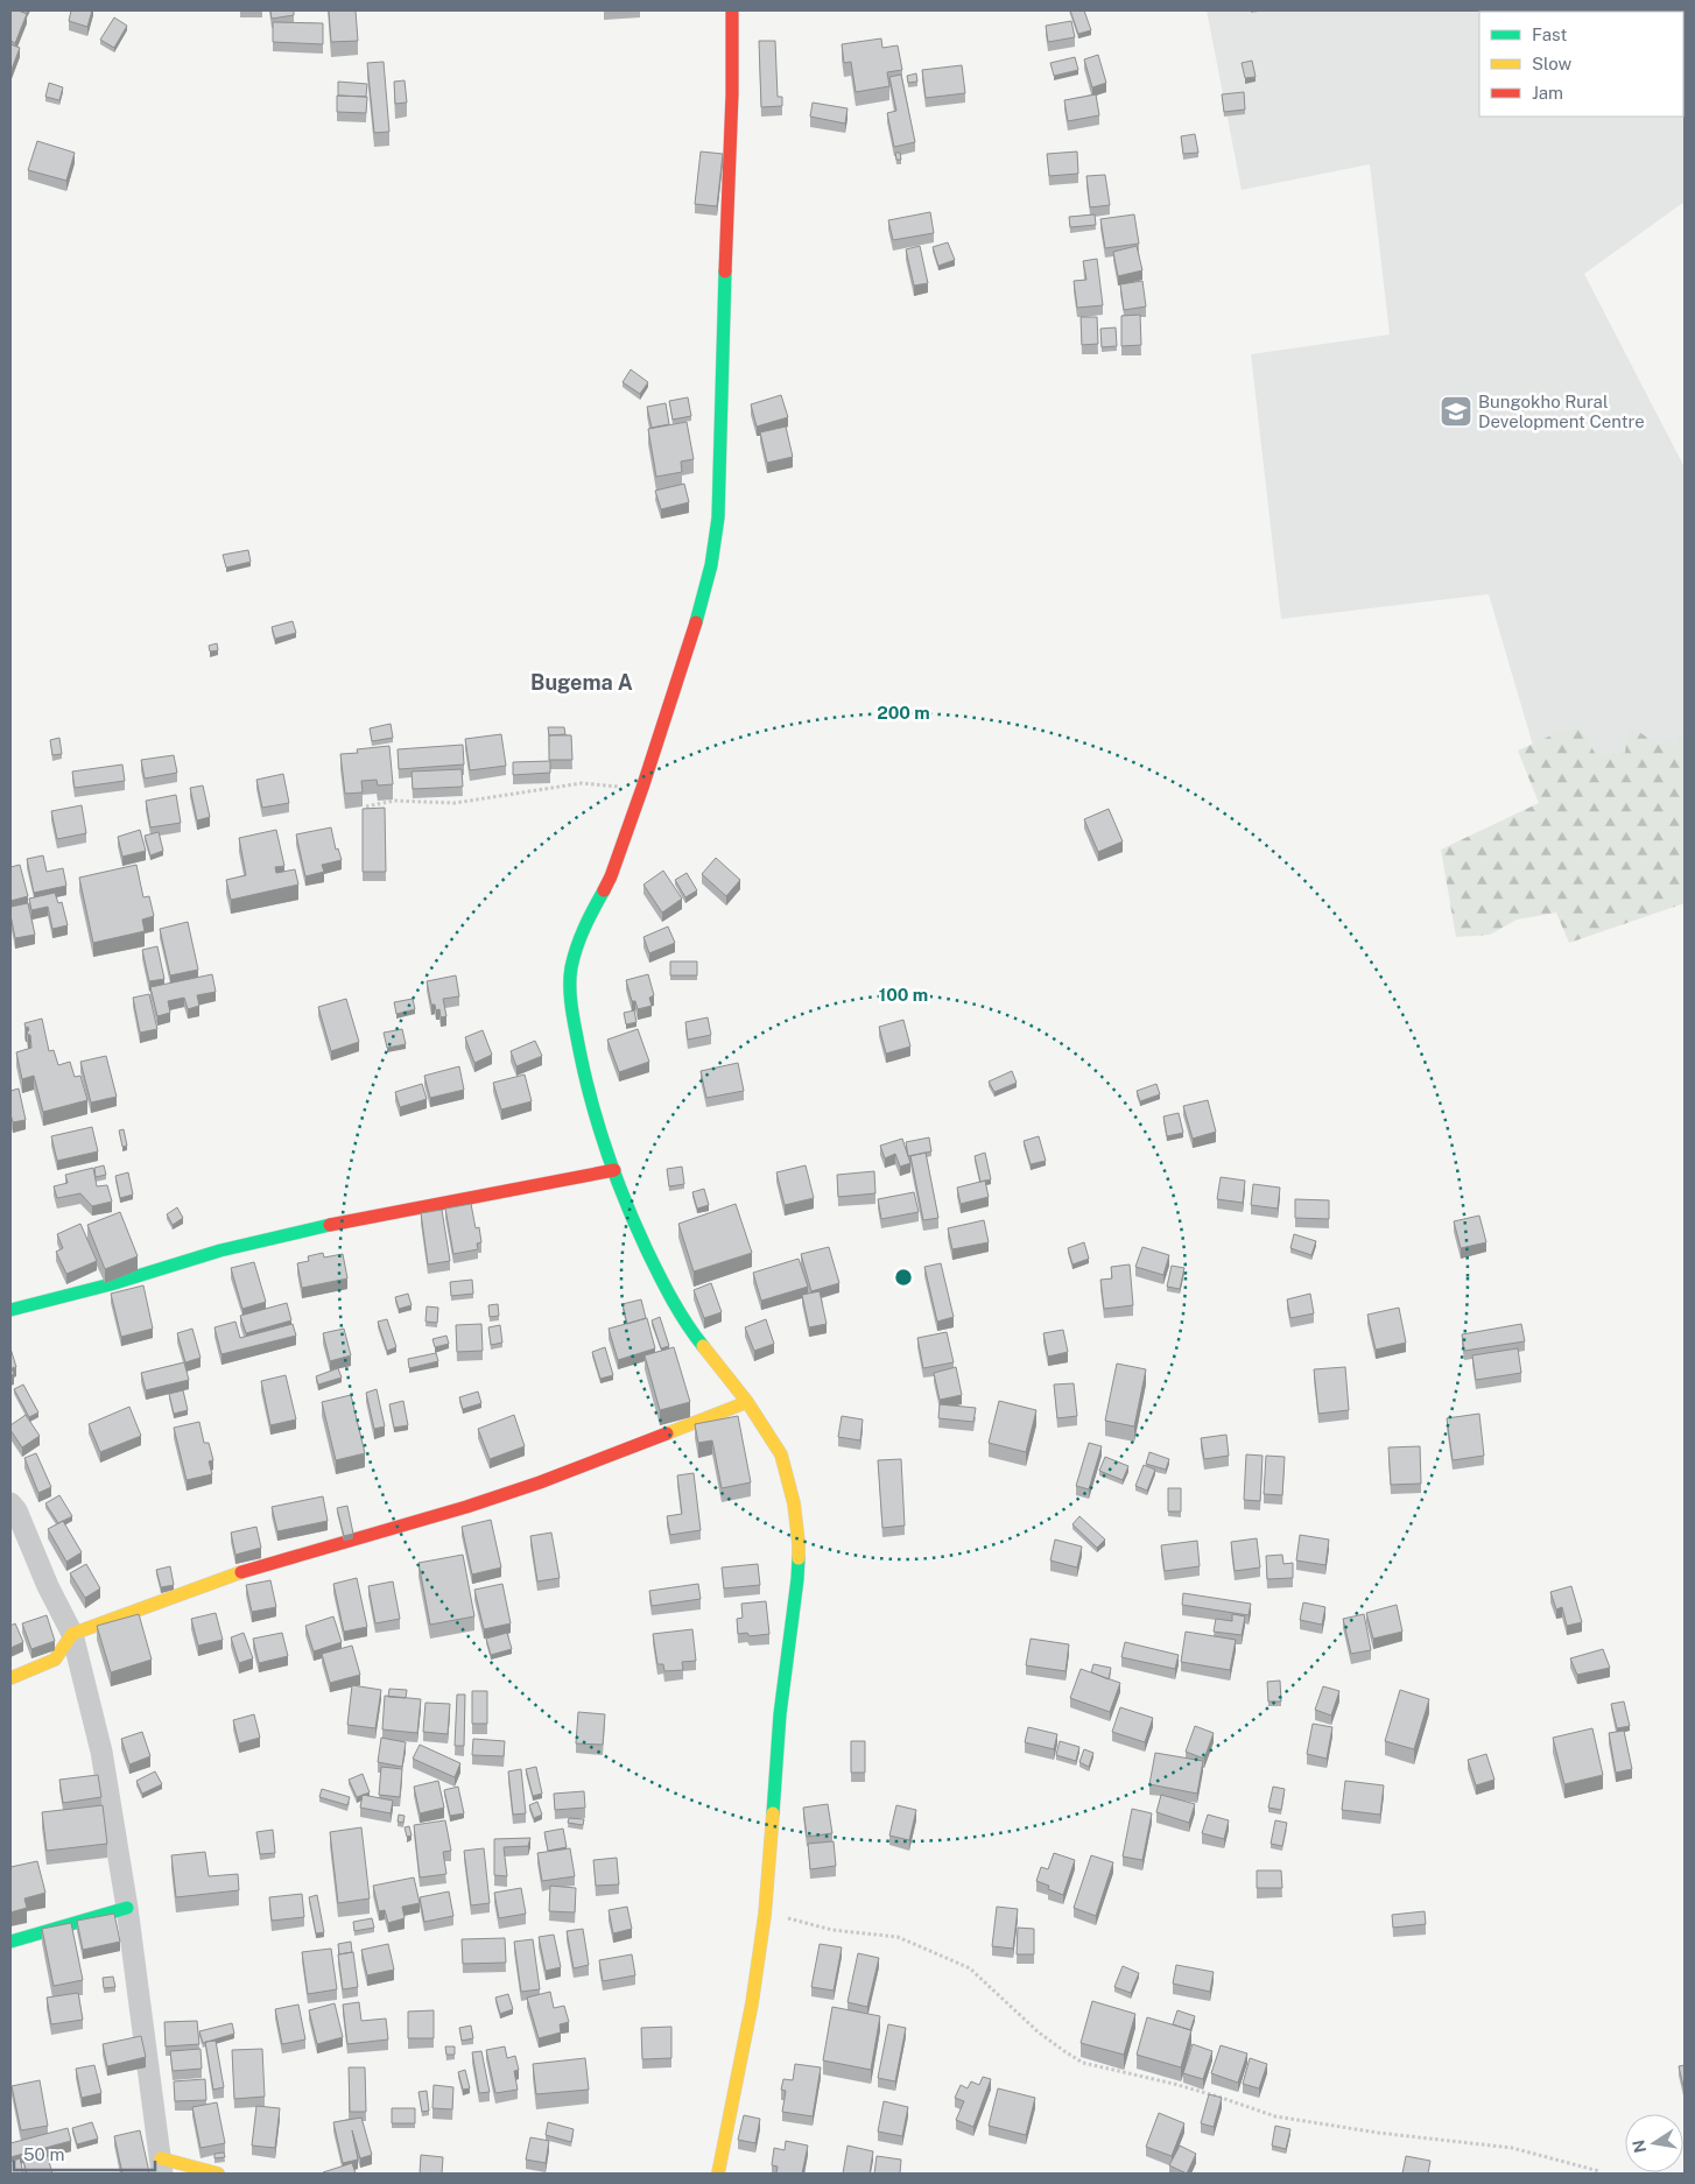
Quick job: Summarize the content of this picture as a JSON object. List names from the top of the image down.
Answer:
{
  "districts": ["Bugema A"],
  "places": {
    "school or university": ["Bungokho Rural Development Centre"]
  },
  "legend": ["Fast", "Slow", "Jam"],
  "scale_bar": "50 m",
  "north": "left",
  "rings": ["200 m", "100 m"]
}
